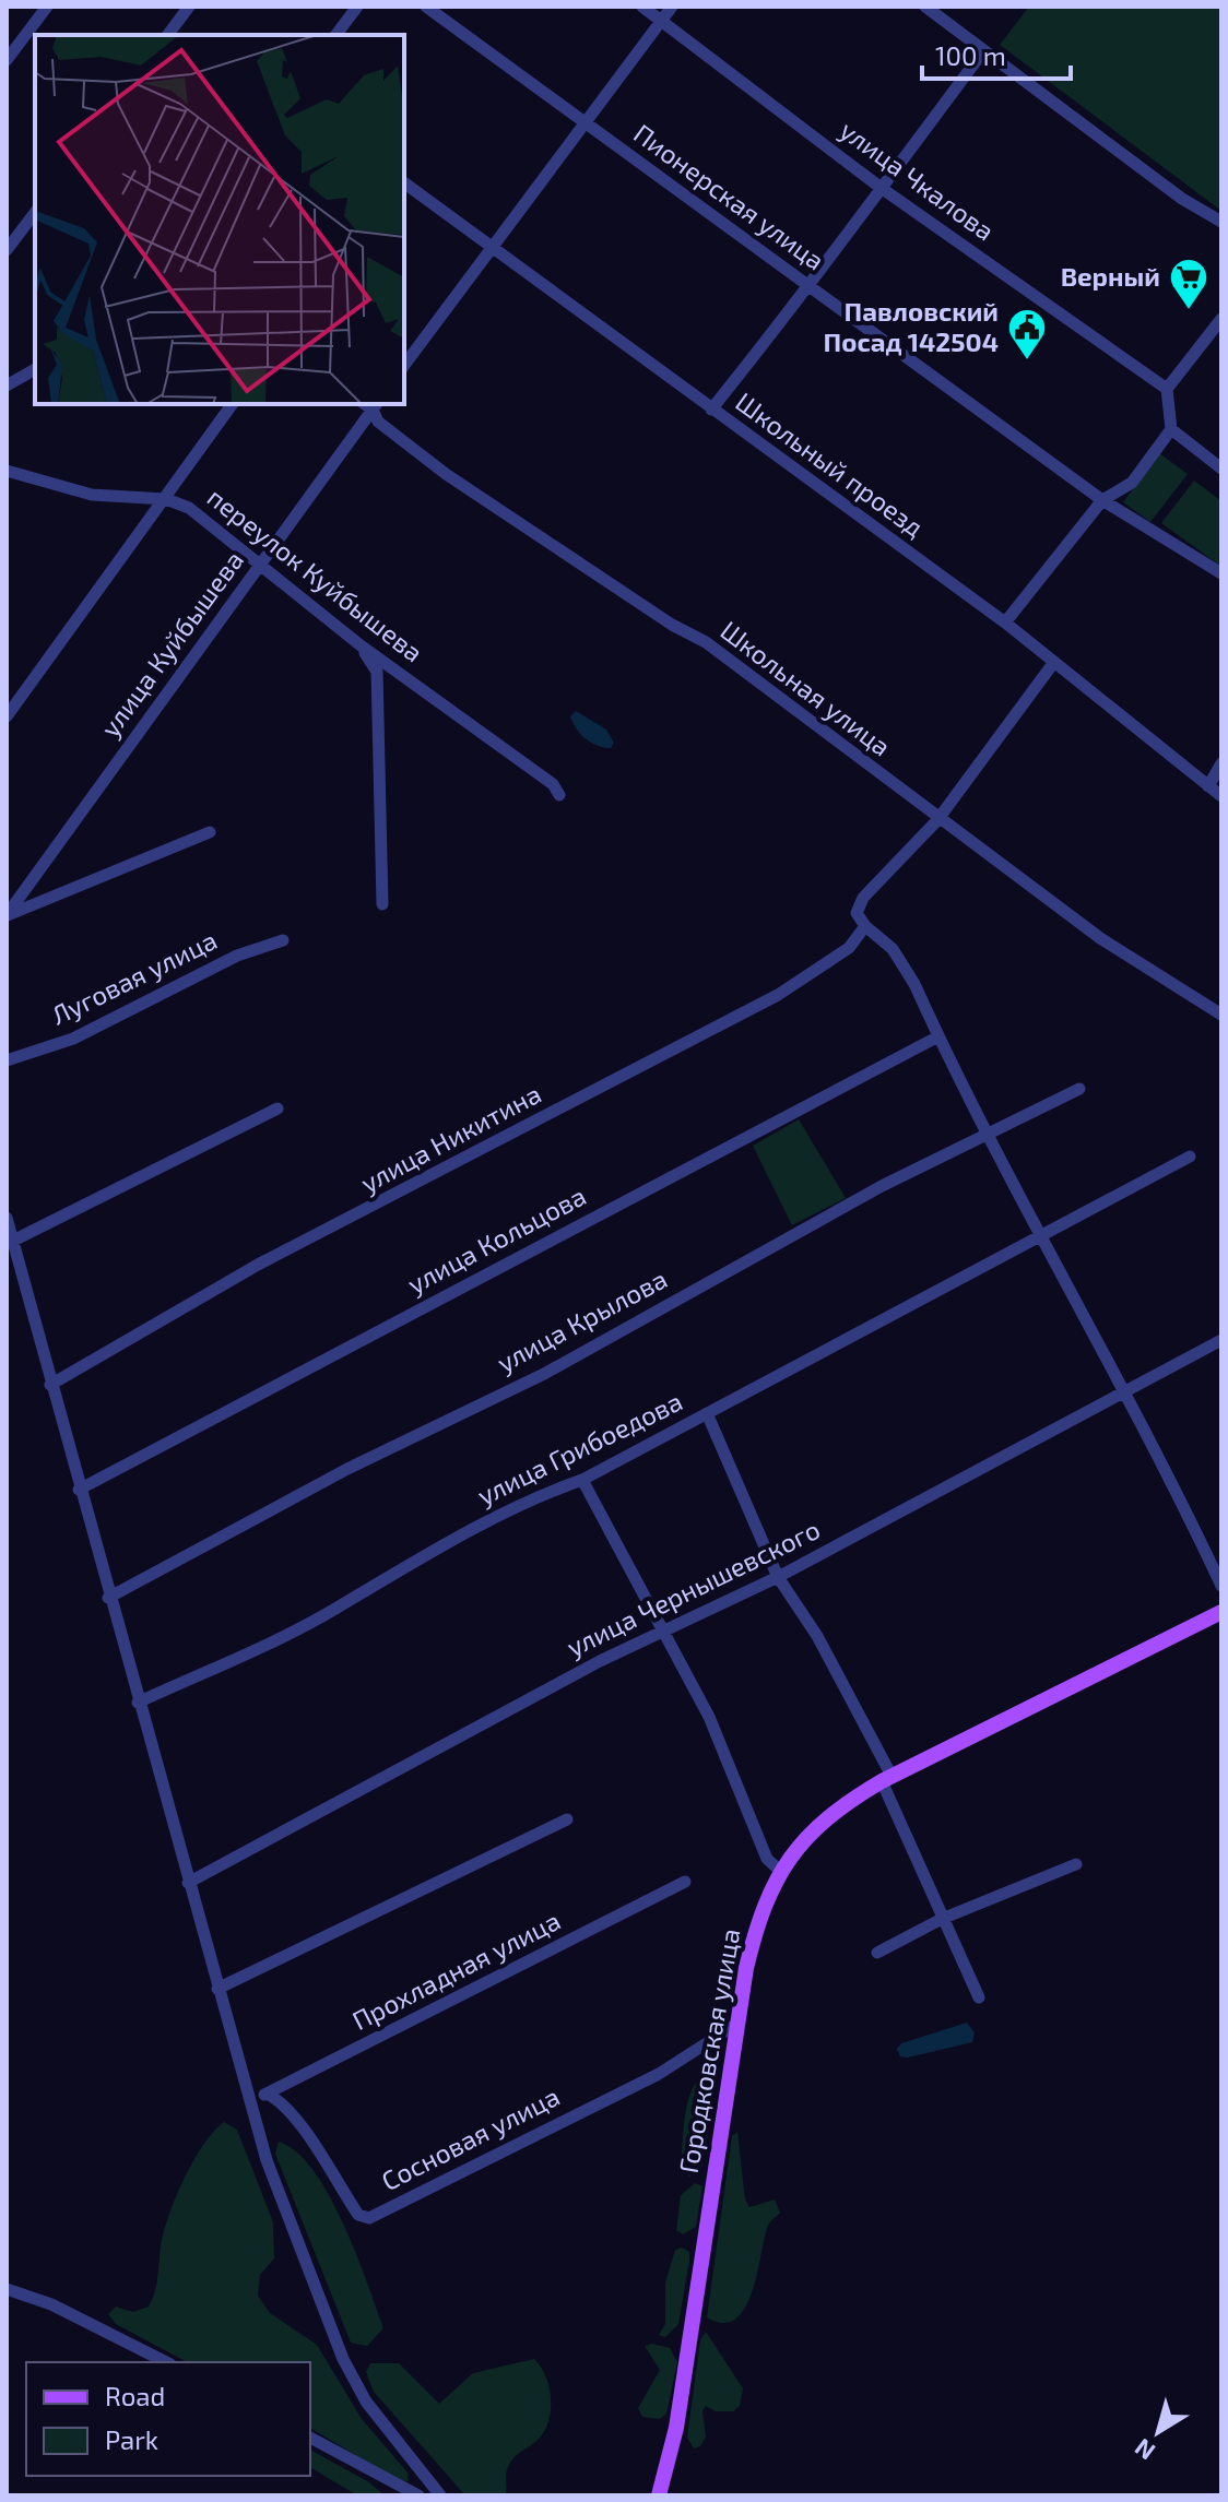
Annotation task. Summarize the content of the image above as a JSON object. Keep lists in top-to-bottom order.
{
  "streets": {
    "main road": ["Городковская улица"],
    "street": [
      "улица Чкалова",
      "Пионерская улица",
      "Школьный проезд",
      "переулок Куйбышева",
      "улица Куйбышева",
      "Школьная улица",
      "Луговая улица",
      "улица Никитина",
      "улица Кольцова",
      "улица Крылова",
      "улица Грибоедова",
      "улица Чернышевского",
      "Прохладная улица",
      "Сосновая улица"
    ]
  },
  "crossings": [
    ["переулок Куйбышева", "улица Куйбышева"],
    ["улица Куйбышева", "Школьная улица"],
    ["Прохладная улица", "Сосновая улица"],
    ["Городковская улица", "Сосновая улица"]
  ],
  "places": {
    "supermarket": ["Верный"],
    "public building": ["Павловский Посад 142504"]
  },
  "legend": ["Road", "Park"],
  "scale_bar": "100 m",
  "north": "bottom left"
}
